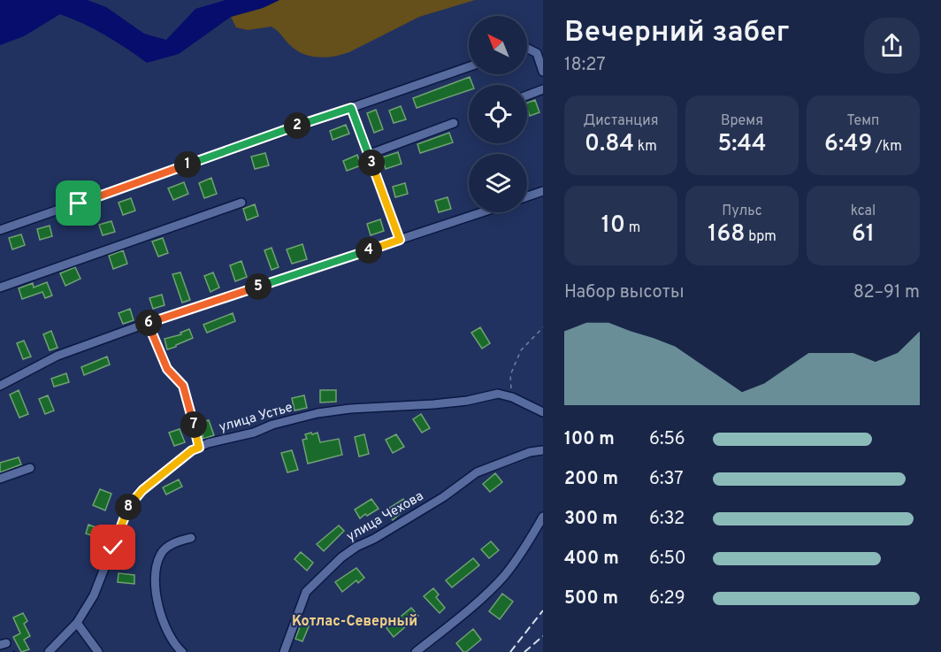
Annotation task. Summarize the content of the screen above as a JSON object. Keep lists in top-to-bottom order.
{
  "streets": {
    "street": ["улица Устье", "улица Чехова"]
  },
  "districts": ["Котлас-Северный"],
  "north": "top left",
  "page": {
    "heading": ["Вечерний забег", "18:27"],
    "stats": [
      ["Дистанция", "0.84 km"],
      ["Время", "5:44"],
      ["Темп", "6:49 /km"],
      ["10 m"],
      ["Пульс", "168 bpm"],
      ["kcal", "61"]
    ],
    "pins": [
      "2",
      "3",
      "1",
      "4",
      "5",
      "6",
      "7",
      "8"
    ],
    "chart": ["Набор высоты", "82–91 m"],
    "list": [
      {
        "name": "100 m",
        "note": "6:56"
      },
      {
        "name": "200 m",
        "note": "6:37"
      },
      {
        "name": "300 m",
        "note": "6:32"
      },
      {
        "name": "400 m",
        "note": "6:50"
      },
      {
        "name": "500 m",
        "note": "6:29"
      }
    ]
  }
}
